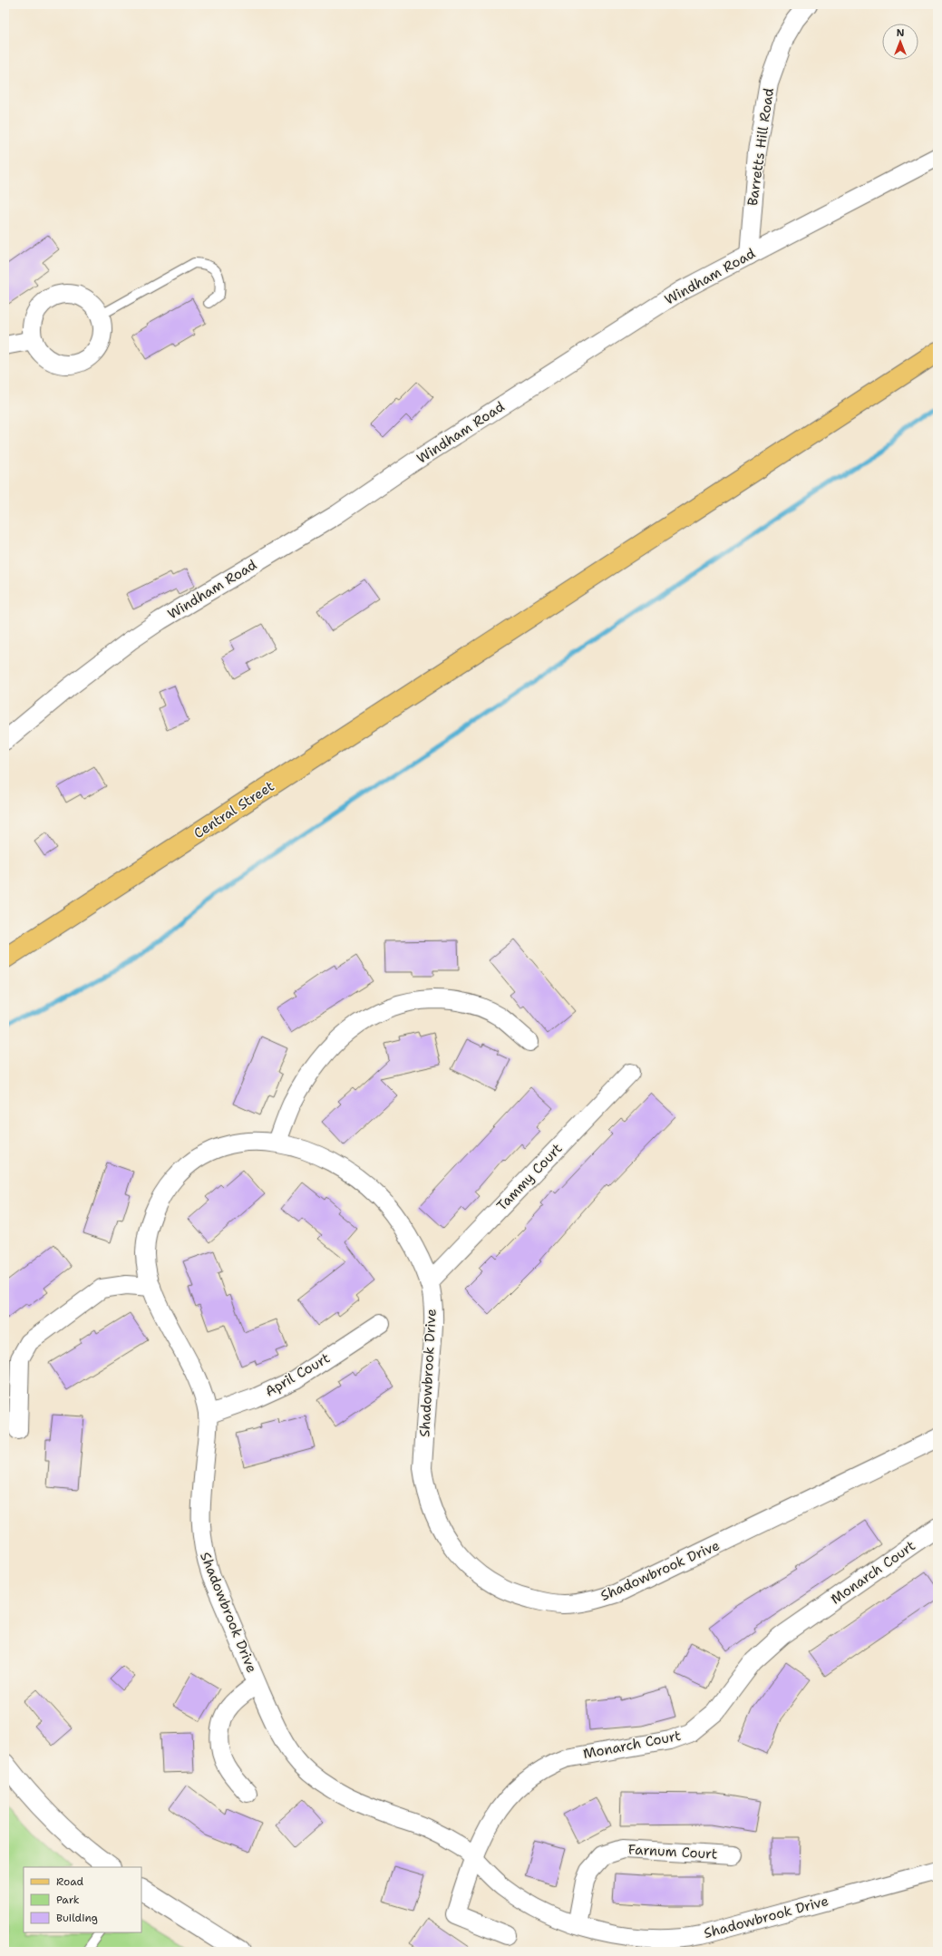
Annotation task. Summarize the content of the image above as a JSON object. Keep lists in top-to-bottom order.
{
  "streets": {
    "main road": ["Central Street"],
    "street": [
      "Barretts Hill Road",
      "Windham Road",
      "Tammy Court",
      "Shadowbrook Drive",
      "April Court",
      "Monarch Court",
      "Farnum Court"
    ]
  },
  "crossings": [
    ["Barretts Hill Road", "Windham Road"],
    ["Tammy Court", "Shadowbrook Drive"],
    ["Shadowbrook Drive", "April Court"],
    ["Shadowbrook Drive", "Monarch Court"],
    ["Shadowbrook Drive", "Farnum Court"]
  ],
  "legend": ["Road", "Park", "Building"],
  "north": "top"
}
